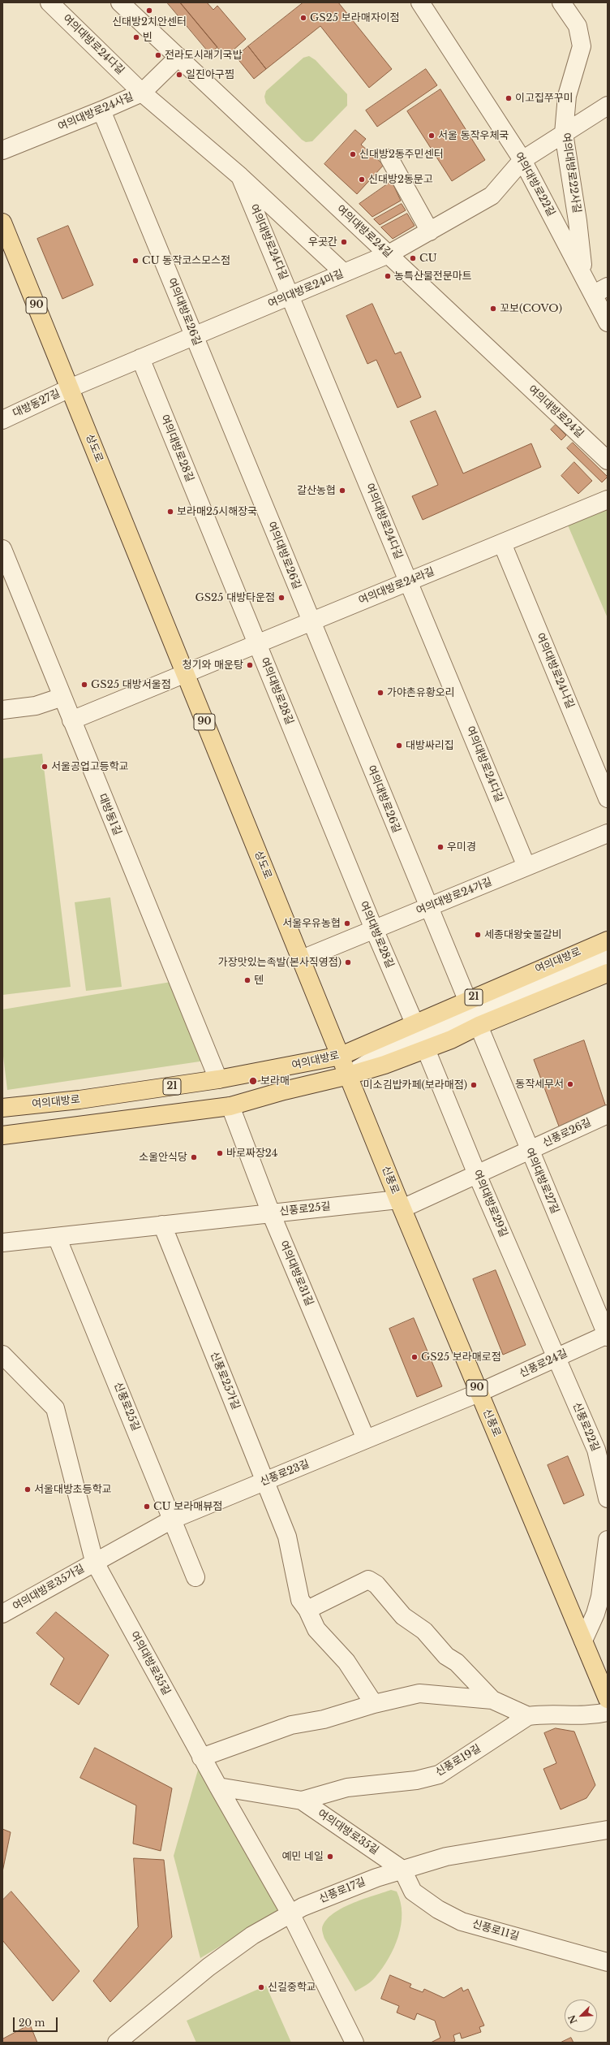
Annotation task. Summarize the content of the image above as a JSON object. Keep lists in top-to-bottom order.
{
  "streets": {
    "main road": [
      "90",
      "상도로",
      "여의대방로",
      "21",
      "신풍로"
    ],
    "street": [
      "여의대방로24다길",
      "여의대방로24사길",
      "여의대방로22사길",
      "여의대방로22길",
      "여의대방로24길",
      "여의대방로24마길",
      "여의대방로26길",
      "대방동27길",
      "여의대방로28길",
      "여의대방로24라길",
      "여의대방로24나길",
      "대방동1길",
      "여의대방로24가길",
      "신풍로26길",
      "여의대방로27길",
      "여의대방로29길",
      "신풍로25길",
      "여의대방로31길",
      "신풍로24길",
      "신풍로25가길",
      "신풍로22길",
      "신풍로23길",
      "여의대방로35가길",
      "여의대방로35길",
      "신풍로19길",
      "신풍로17길",
      "신풍로11길"
    ]
  },
  "crossings": [
    ["여의대방로24다길", "여의대방로24사길"],
    ["여의대방로24다길", "여의대방로24마길"],
    ["여의대방로24다길", "여의대방로24라길"],
    ["여의대방로24다길", "여의대방로24가길"],
    ["여의대방로24사길", "여의대방로24길"],
    ["여의대방로24사길", "여의대방로26길"],
    ["여의대방로22사길", "여의대방로22길"],
    ["여의대방로22사길", "여의대방로24마길"],
    ["여의대방로22길", "여의대방로24마길"],
    ["여의대방로24길", "여의대방로24마길"],
    ["여의대방로24마길", "여의대방로26길"],
    ["여의대방로24마길", "대방동27길"],
    ["여의대방로24마길", "상도로"],
    ["여의대방로24마길", "여의대방로28길"],
    ["여의대방로26길", "여의대방로24라길"],
    ["여의대방로26길", "여의대방로24가길"],
    ["여의대방로26길", "여의대방로"],
    ["대방동27길", "상도로"],
    ["상도로", "여의대방로24라길"],
    ["상도로", "여의대방로24가길"],
    ["상도로", "여의대방로"],
    ["상도로", "신풍로"],
    ["여의대방로28길", "여의대방로24라길"],
    ["여의대방로28길", "여의대방로24가길"],
    ["여의대방로28길", "여의대방로"],
    ["여의대방로24라길", "여의대방로24나길"],
    ["대방동1길", "여의대방로"],
    ["여의대방로", "신풍로"],
    ["여의대방로", "여의대방로27길"],
    ["여의대방로", "여의대방로29길"],
    ["여의대방로", "여의대방로31길"],
    ["신풍로26길", "신풍로"],
    ["신풍로26길", "여의대방로27길"],
    ["신풍로26길", "여의대방로29길"],
    ["신풍로26길", "신풍로25길"],
    ["신풍로", "신풍로25길"],
    ["신풍로", "신풍로24길"],
    ["신풍로", "신풍로23길"],
    ["여의대방로27길", "신풍로24길"],
    ["여의대방로29길", "신풍로24길"],
    ["여의대방로29길", "신풍로22길"],
    ["신풍로25길", "여의대방로31길"],
    ["신풍로25길", "신풍로25가길"],
    ["신풍로25길", "신풍로23길"],
    ["여의대방로31길", "신풍로23길"],
    ["신풍로24길", "신풍로22길"],
    ["신풍로24길", "신풍로23길"],
    ["신풍로25가길", "신풍로23길"],
    ["신풍로23길", "여의대방로35가길"],
    ["신풍로23길", "여의대방로35길"],
    ["여의대방로35가길", "여의대방로35길"],
    ["여의대방로35길", "신풍로19길"],
    ["여의대방로35길", "신풍로17길"],
    ["여의대방로35길", "신풍로11길"],
    ["신풍로17길", "신풍로11길"]
  ],
  "places": [
    "신대방2치안센터",
    "GS25 보라매자이점",
    "빈",
    "전라도시래기국밥",
    "일진아구찜",
    "이고집쭈꾸미",
    "서울 동작우체국",
    "신대방2동주민센터",
    "신대방2동문고",
    "우곳간",
    "CU",
    "CU 동작코스모스점",
    "농특산물전문마트",
    "꼬보(COVO)",
    "갈산농협",
    "보라매25시해장국",
    "GS25 대방타운점",
    "청기와 매운탕",
    "GS25 대방서울점",
    "가야촌유황오리",
    "대방싸리집",
    "서울공업고등학교",
    "우미경",
    "서울우유농협",
    "세종대왕숯불갈비",
    "가장맛있는족발(본사직영점)",
    "텐",
    "보라매",
    "동작세무서",
    "미소김밥카페(보라매점)",
    "바로짜장24",
    "소울안식당",
    "GS25 보라매로점",
    "서울대방초등학교",
    "CU 보라매뷰점",
    "예민 네일",
    "신길중학교"
  ],
  "scale_bar": "20 m",
  "north": "bottom left"
}
